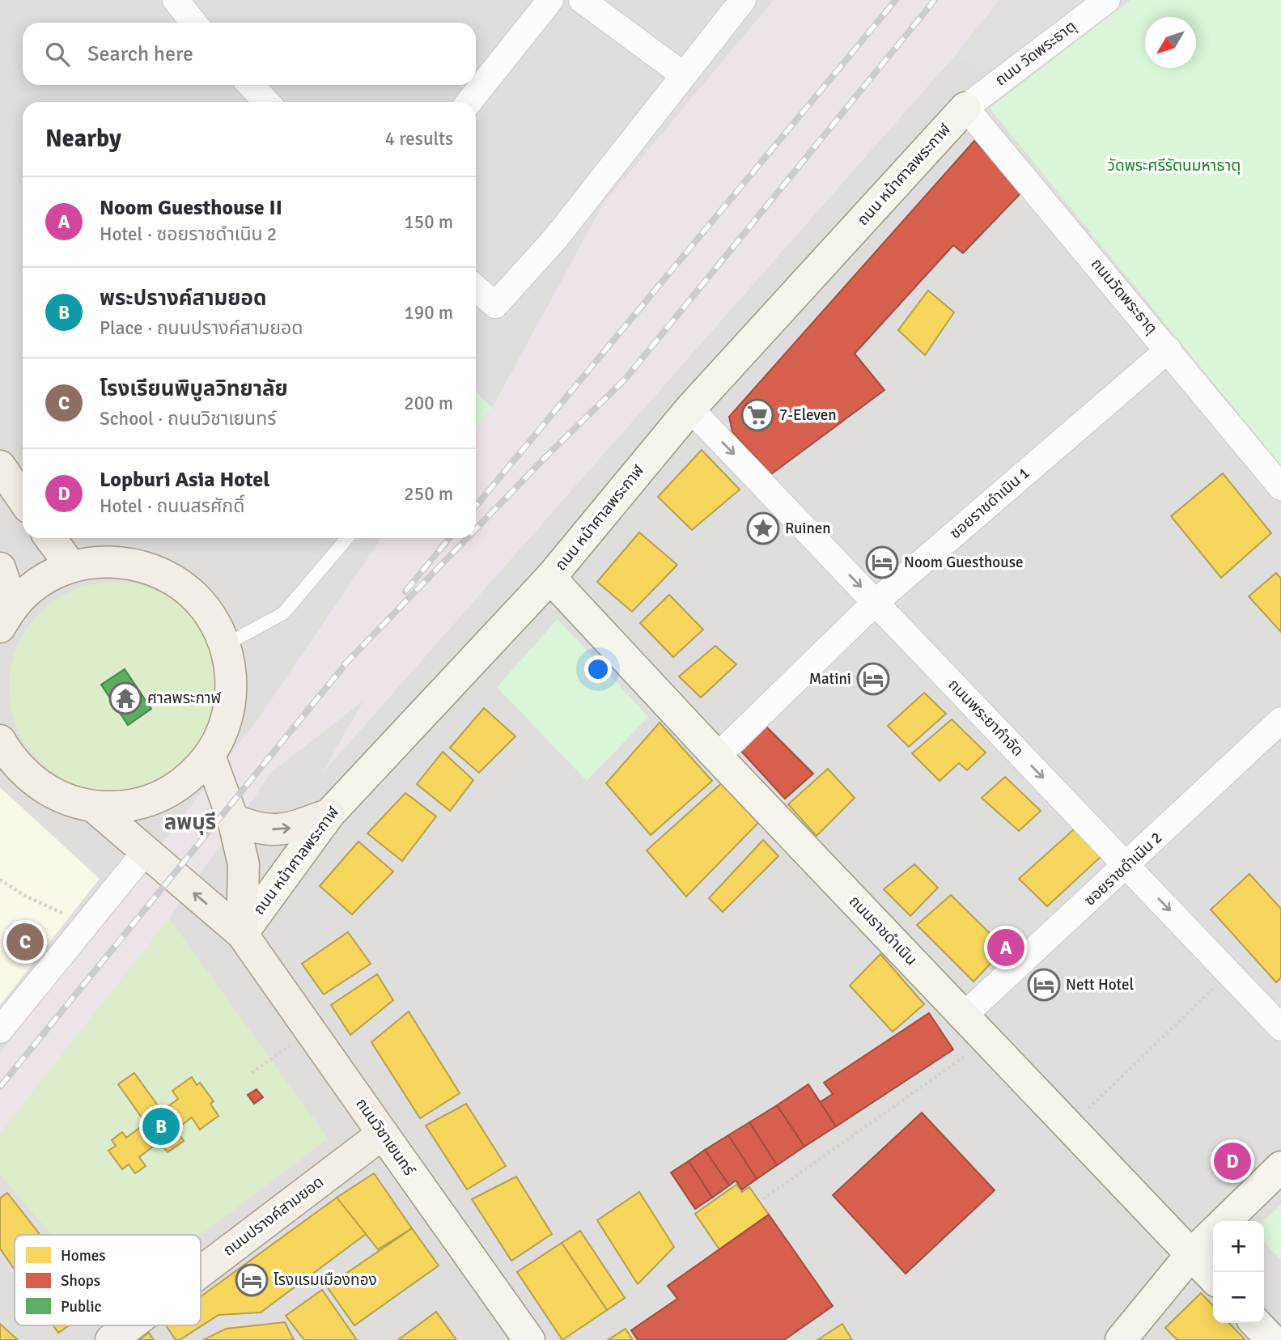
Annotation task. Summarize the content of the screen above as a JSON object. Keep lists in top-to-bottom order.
{
  "streets": {
    "main road": ["ถนนวิชาเยนทร์", "ถนนปรางค์สามยอด"],
    "street": [
      "ถนน วัดพระธาตุ",
      "ถนน หน้าศาลพระกาฬ",
      "ถนนวัดพระธาตุ",
      "ซอยราชดำเนิน 1",
      "ถนนพระยากำจัด",
      "ซอยราชดำเนิน 2",
      "ถนนราชดำเนิน"
    ]
  },
  "crossings": [
    ["ถนน วัดพระธาตุ", "ถนน หน้าศาลพระกาฬ"],
    ["ถนน วัดพระธาตุ", "ถนนวัดพระธาตุ"],
    ["ถนน หน้าศาลพระกาฬ", "ถนนวัดพระธาตุ"],
    ["ถนน หน้าศาลพระกาฬ", "ถนนพระยากำจัด"],
    ["ถนน หน้าศาลพระกาฬ", "ถนนราชดำเนิน"],
    ["ถนน หน้าศาลพระกาฬ", "ถนนวิชาเยนทร์"],
    ["ถนนวัดพระธาตุ", "ซอยราชดำเนิน 1"],
    ["ซอยราชดำเนิน 1", "ถนนพระยากำจัด"],
    ["ซอยราชดำเนิน 1", "ถนนราชดำเนิน"],
    ["ถนนพระยากำจัด", "ซอยราชดำเนิน 2"],
    ["ซอยราชดำเนิน 2", "ถนนราชดำเนิน"],
    ["ถนนวิชาเยนทร์", "ถนนปรางค์สามยอด"]
  ],
  "one_way": ["ถนนพระยากำจัด"],
  "districts": ["ลพบุรี"],
  "parks": ["วัดพระศรีรัตนมหาธาตุ"],
  "places": {
    "supermarket": ["7-Eleven"],
    "place": ["Ruinen"],
    "hotel": [
      "Noom Guesthouse",
      "Matini",
      "Nett Hotel",
      "โรงแรมเมืองทอง"
    ],
    "temple": ["ศาลพระกาฬ"]
  },
  "legend": ["Homes", "Shops", "Public"],
  "north": "bottom left",
  "page": {
    "search": "Search here",
    "heading": ["Nearby", "4 results"],
    "list": [
      {
        "mark": "A",
        "name": "Noom Guesthouse II",
        "note": "Hotel · ซอยราชดำเนิน 2",
        "value": "150 m"
      },
      {
        "mark": "B",
        "name": "พระปรางค์สามยอด",
        "note": "Place · ถนนปรางค์สามยอด",
        "value": "190 m"
      },
      {
        "mark": "C",
        "name": "โรงเรียนพิบูลวิทยาลัย",
        "note": "School · ถนนวิชาเยนทร์",
        "value": "200 m"
      },
      {
        "mark": "D",
        "name": "Lopburi Asia Hotel",
        "note": "Hotel · ถนนสรศักดิ์",
        "value": "250 m"
      }
    ],
    "pins": [
      "C",
      "A",
      "B",
      "D"
    ],
    "map_buttons": ["+", "−"]
  }
}
